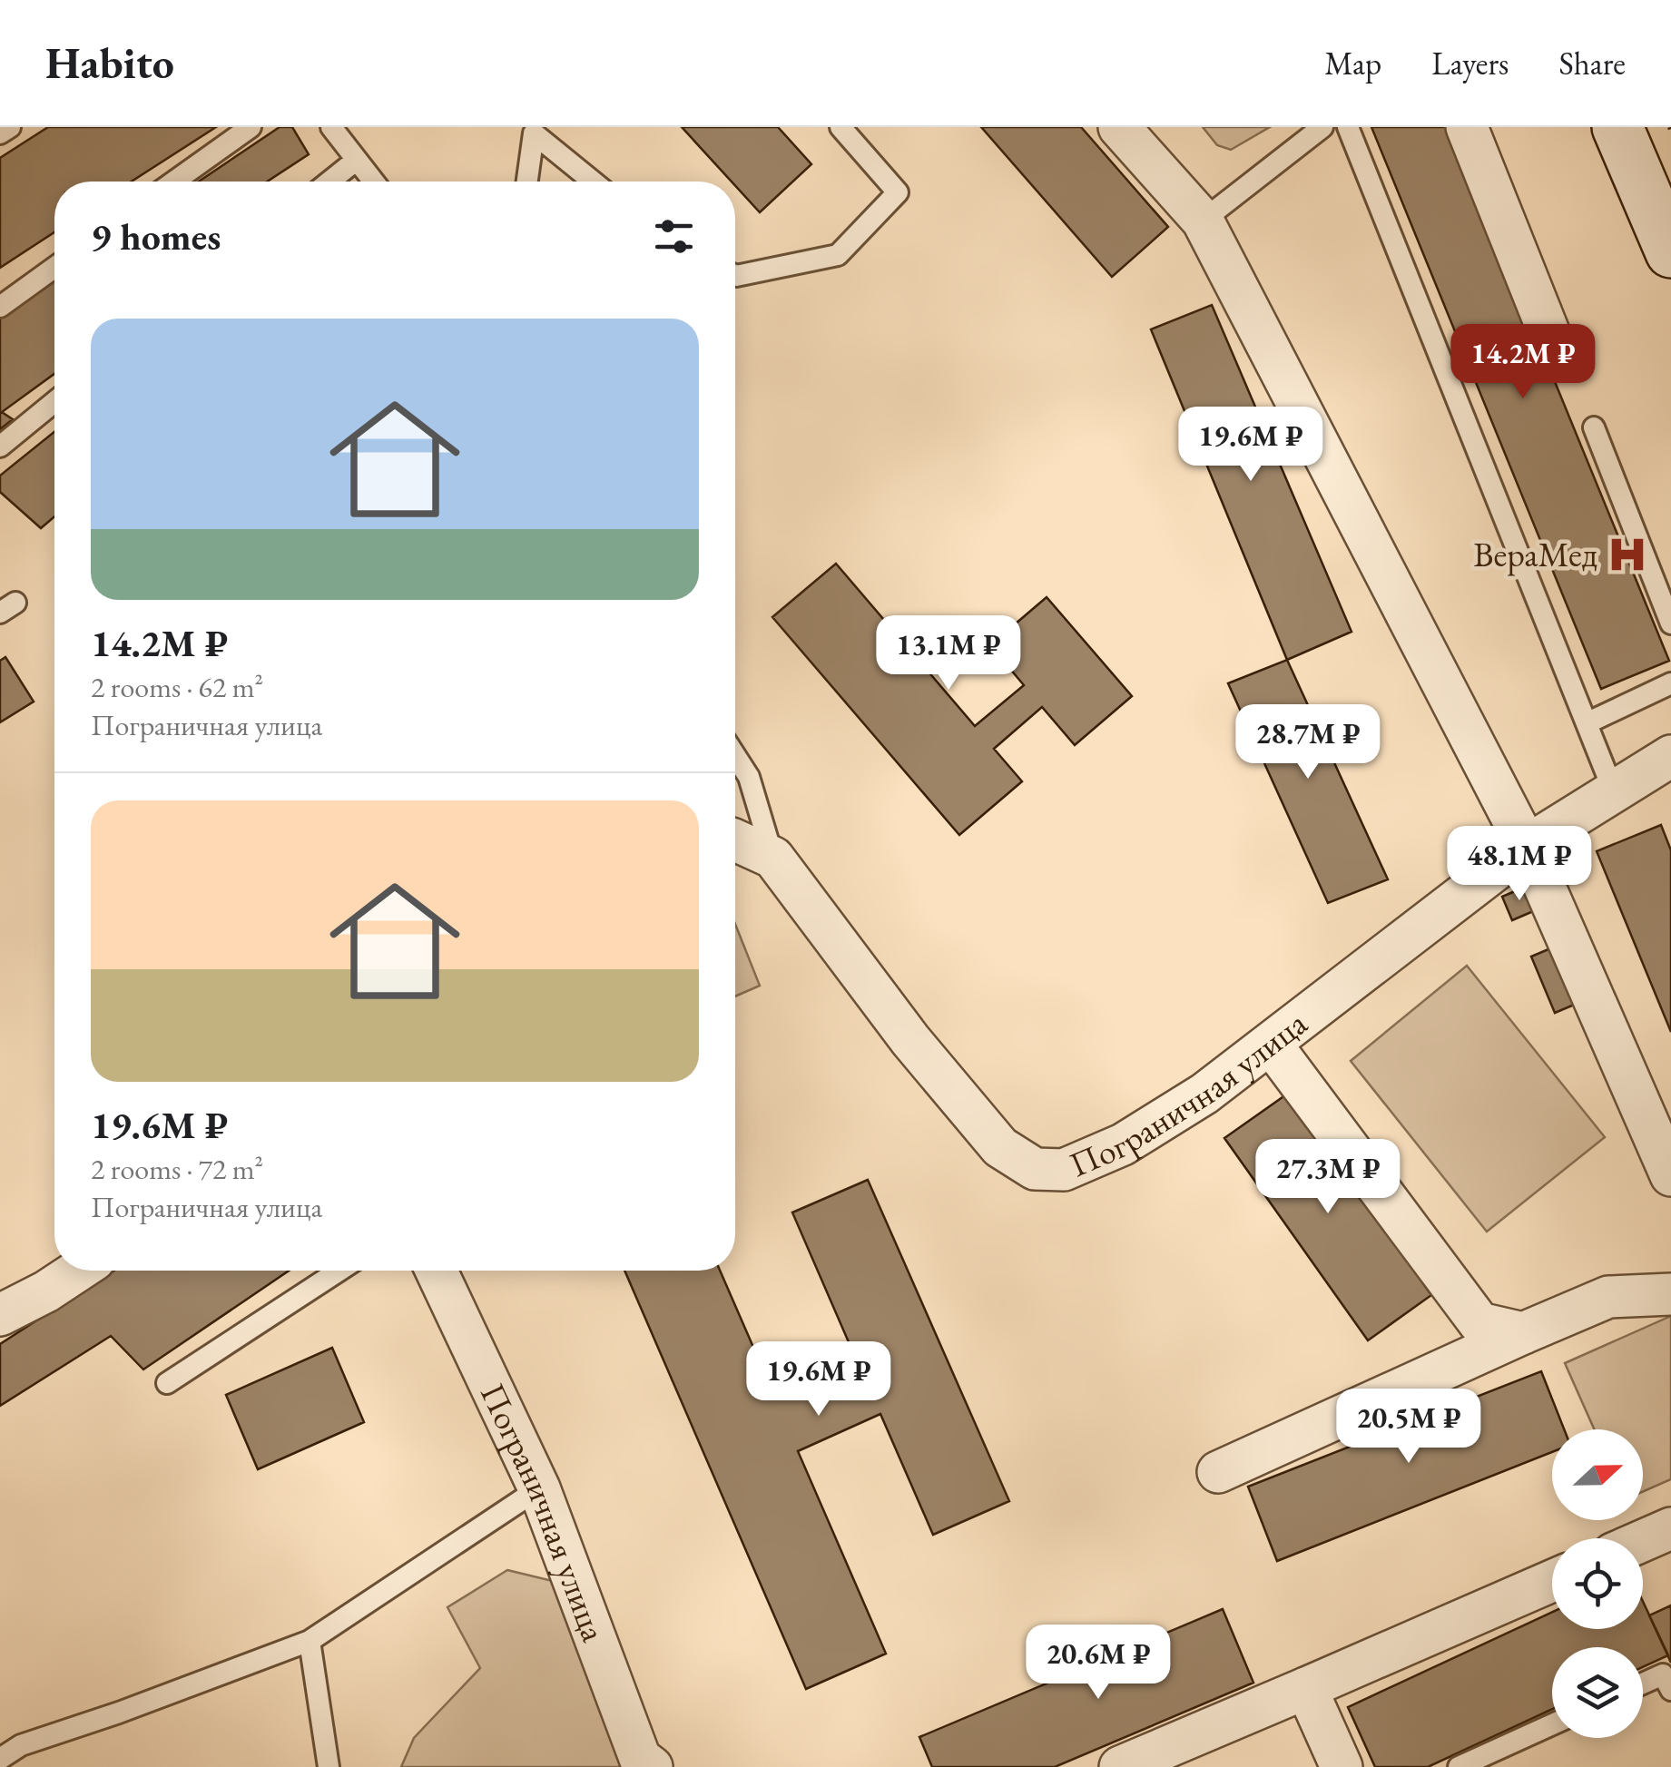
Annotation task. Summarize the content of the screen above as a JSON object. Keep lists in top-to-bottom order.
{
  "streets": {
    "street": ["Пограничная улица"]
  },
  "places": {
    "hospital": ["ВераМед"]
  },
  "north": "right",
  "page": {
    "header": "Habito",
    "nav": ["Map", "Layers", "Share"],
    "heading": "9 homes",
    "list": [
      {
        "name": "14.2M ₽",
        "note": "2 rooms · 62 m² · Пограничная улица"
      },
      {
        "name": "19.6M ₽",
        "note": "2 rooms · 72 m² · Пограничная улица"
      }
    ],
    "price": [
      "14.2M ₽",
      "19.6M ₽",
      "13.1M ₽",
      "28.7M ₽",
      "48.1M ₽",
      "27.3M ₽",
      "19.6M ₽",
      "20.5M ₽",
      "20.6M ₽"
    ]
  }
}
